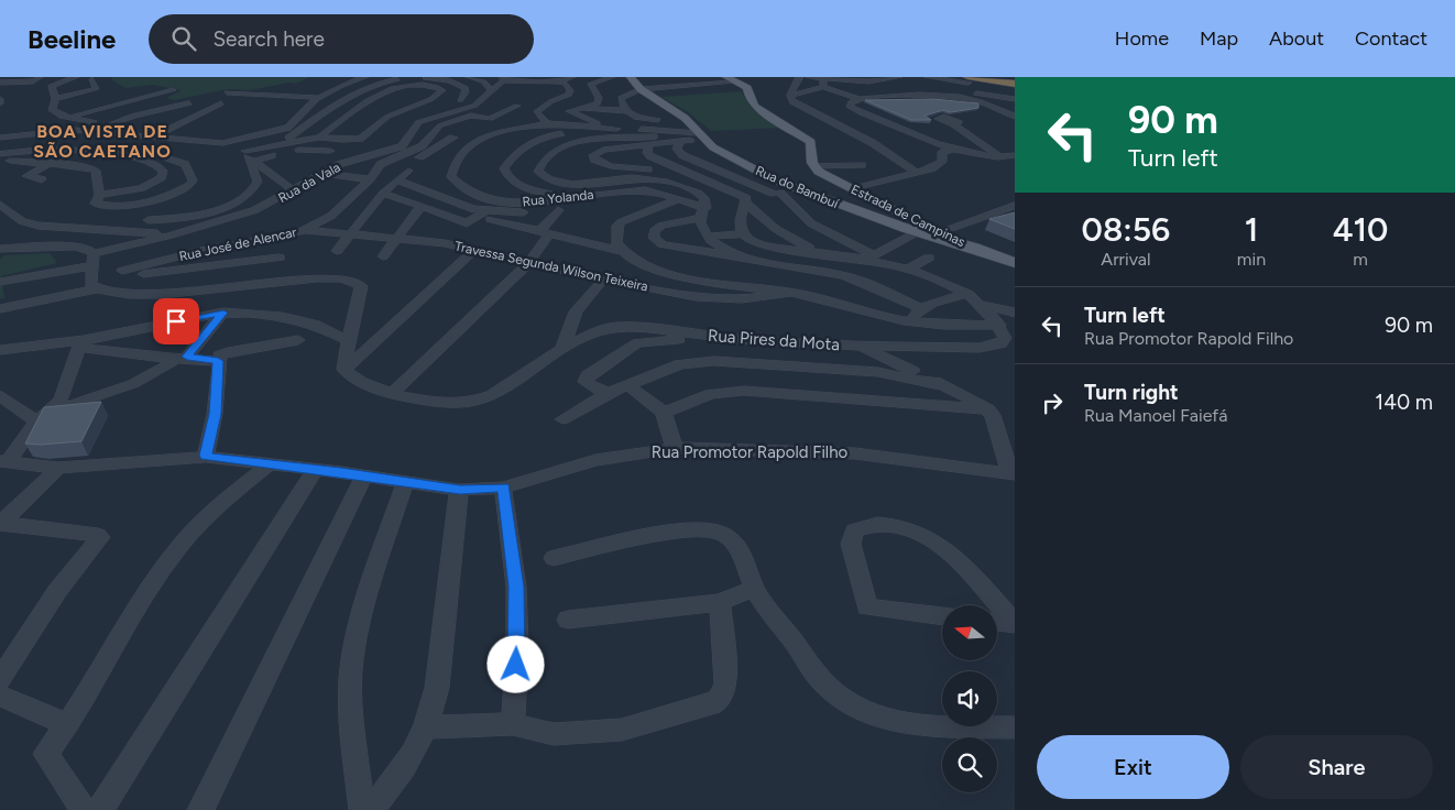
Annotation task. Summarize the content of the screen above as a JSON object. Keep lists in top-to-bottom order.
{
  "streets": {
    "main road": ["Rua do Bambuí", "Estrada de Campinas"],
    "street": [
      "Rua da Vala",
      "Rua Yolanda",
      "Rua José de Alencar",
      "Travessa Segunda Wilson Teixeira",
      "Rua Pires da Mota",
      "Rua Promotor Rapold Filho"
    ]
  },
  "crossings": [
    ["Rua do Bambuí", "Estrada de Campinas"],
    ["Rua José de Alencar", "Travessa Segunda Wilson Teixeira"]
  ],
  "districts": ["BOA VISTA DE SÃO CAETANO"],
  "north": "left",
  "page": {
    "header": "Beeline",
    "search": "Search here",
    "nav": [
      "Home",
      "Map",
      "About",
      "Contact"
    ],
    "turn": ["90 m", "Turn left"],
    "eta": [
      "08:56",
      "Arrival",
      "1",
      "min",
      "410",
      "m"
    ],
    "list": [
      {
        "name": "Turn left",
        "note": "Rua Promotor Rapold Filho",
        "value": "90 m"
      },
      {
        "name": "Turn right",
        "note": "Rua Manoel Faiefá",
        "value": "140 m"
      }
    ],
    "buttons": ["Exit", "Share"]
  }
}
